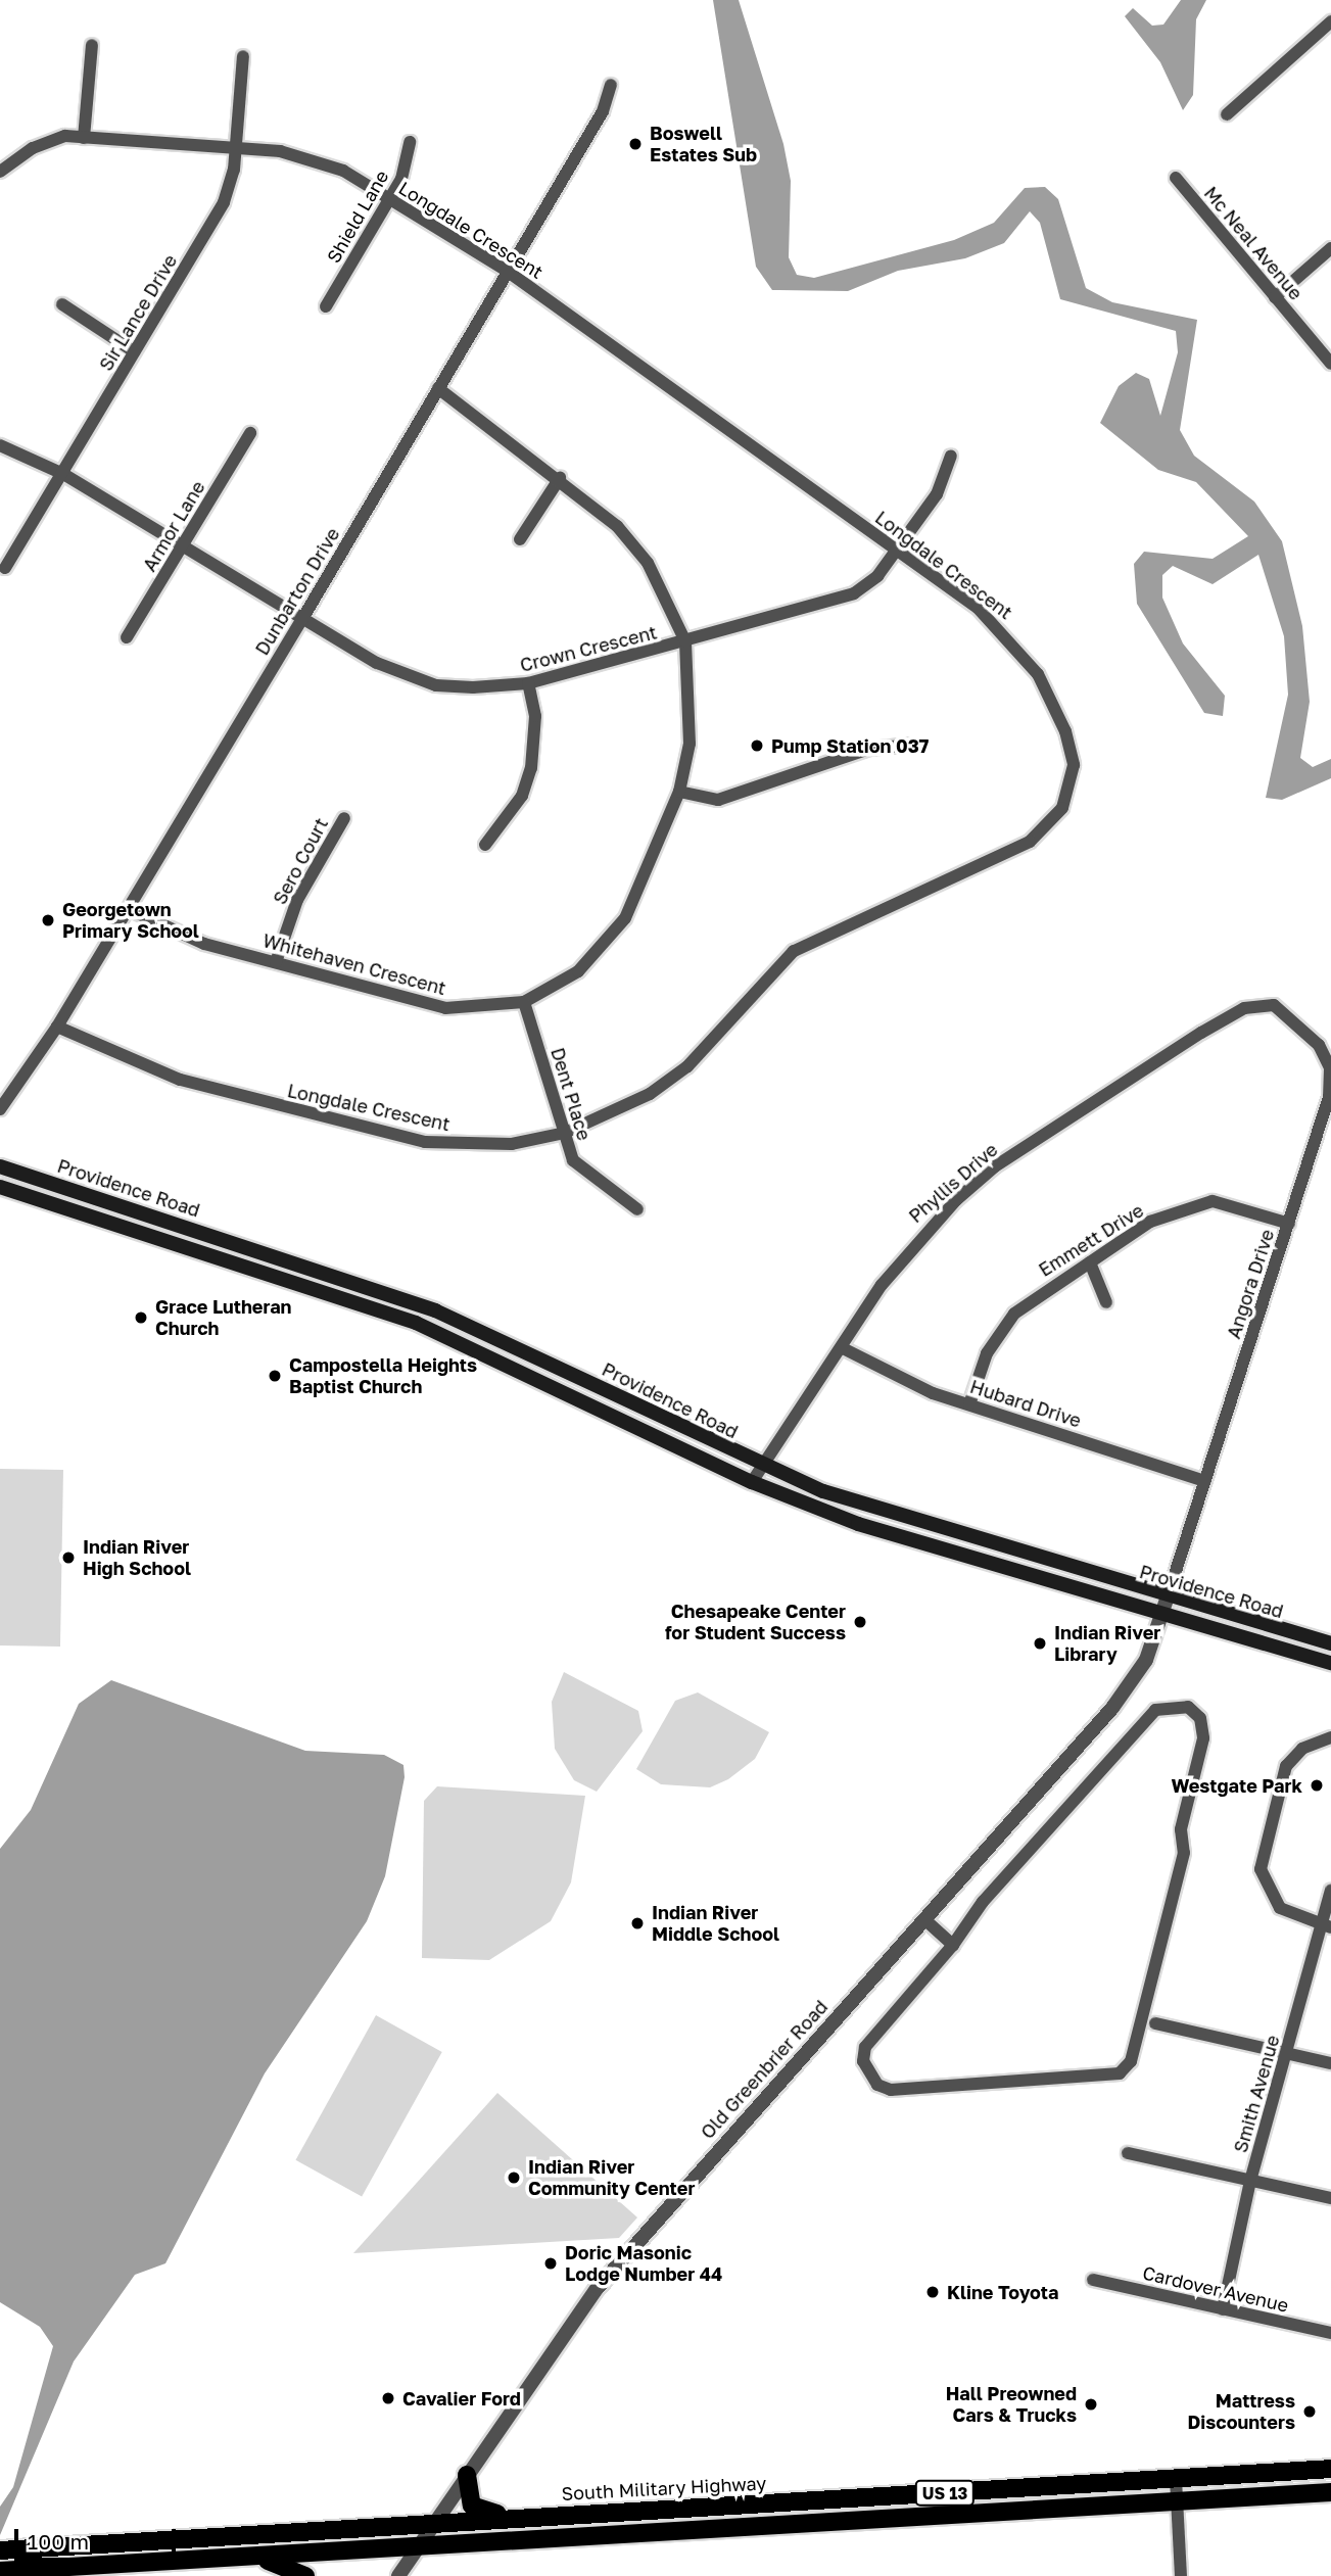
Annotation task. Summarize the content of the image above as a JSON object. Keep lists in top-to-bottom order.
{
  "streets": {
    "main road": ["Providence Road", "South Military Highway", "US 13"],
    "street": [
      "Shield Lane",
      "Longdale Crescent",
      "Mc Neal Avenue",
      "Sir Lance Drive",
      "Armor Lane",
      "Dunbarton Drive",
      "Crown Crescent",
      "Sero Court",
      "Whitehaven Crescent",
      "Dent Place",
      "Phyllis Drive",
      "Emmett Drive",
      "Angora Drive",
      "Hubard Drive",
      "Old Greenbrier Road",
      "Smith Avenue",
      "Cardover Avenue"
    ]
  },
  "crossings": [
    ["Shield Lane", "Longdale Crescent"],
    ["Longdale Crescent", "Sir Lance Drive"],
    ["Longdale Crescent", "Dunbarton Drive"],
    ["Longdale Crescent", "Crown Crescent"],
    ["Longdale Crescent", "Dent Place"],
    ["Sir Lance Drive", "Crown Crescent"],
    ["Armor Lane", "Crown Crescent"],
    ["Dunbarton Drive", "Crown Crescent"],
    ["Dunbarton Drive", "Whitehaven Crescent"],
    ["Crown Crescent", "Whitehaven Crescent"],
    ["Sero Court", "Whitehaven Crescent"],
    ["Whitehaven Crescent", "Dent Place"],
    ["Phyllis Drive", "Providence Road"],
    ["Phyllis Drive", "Angora Drive"],
    ["Phyllis Drive", "Hubard Drive"],
    ["Providence Road", "Angora Drive"],
    ["Providence Road", "Old Greenbrier Road"],
    ["Emmett Drive", "Angora Drive"],
    ["Emmett Drive", "Hubard Drive"],
    ["Angora Drive", "Hubard Drive"],
    ["Angora Drive", "Old Greenbrier Road"],
    ["Old Greenbrier Road", "South Military Highway"],
    ["Old Greenbrier Road", "US 13"],
    ["Smith Avenue", "Cardover Avenue"]
  ],
  "places": [
    "Boswell Estates Sub",
    "Pump Station 037",
    "Georgetown Primary School",
    "Grace Lutheran Church",
    "Campostella Heights Baptist Church",
    "Indian River High School",
    "Chesapeake Center for Student Success",
    "Indian River Library",
    "Westgate Park",
    "Indian River Middle School",
    "Indian River Community Center",
    "Doric Masonic Lodge Number 44",
    "Kline Toyota",
    "Cavalier Ford",
    "Hall Preowned Cars & Trucks",
    "Mattress Discounters"
  ],
  "scale_bar": "100 m"
}
